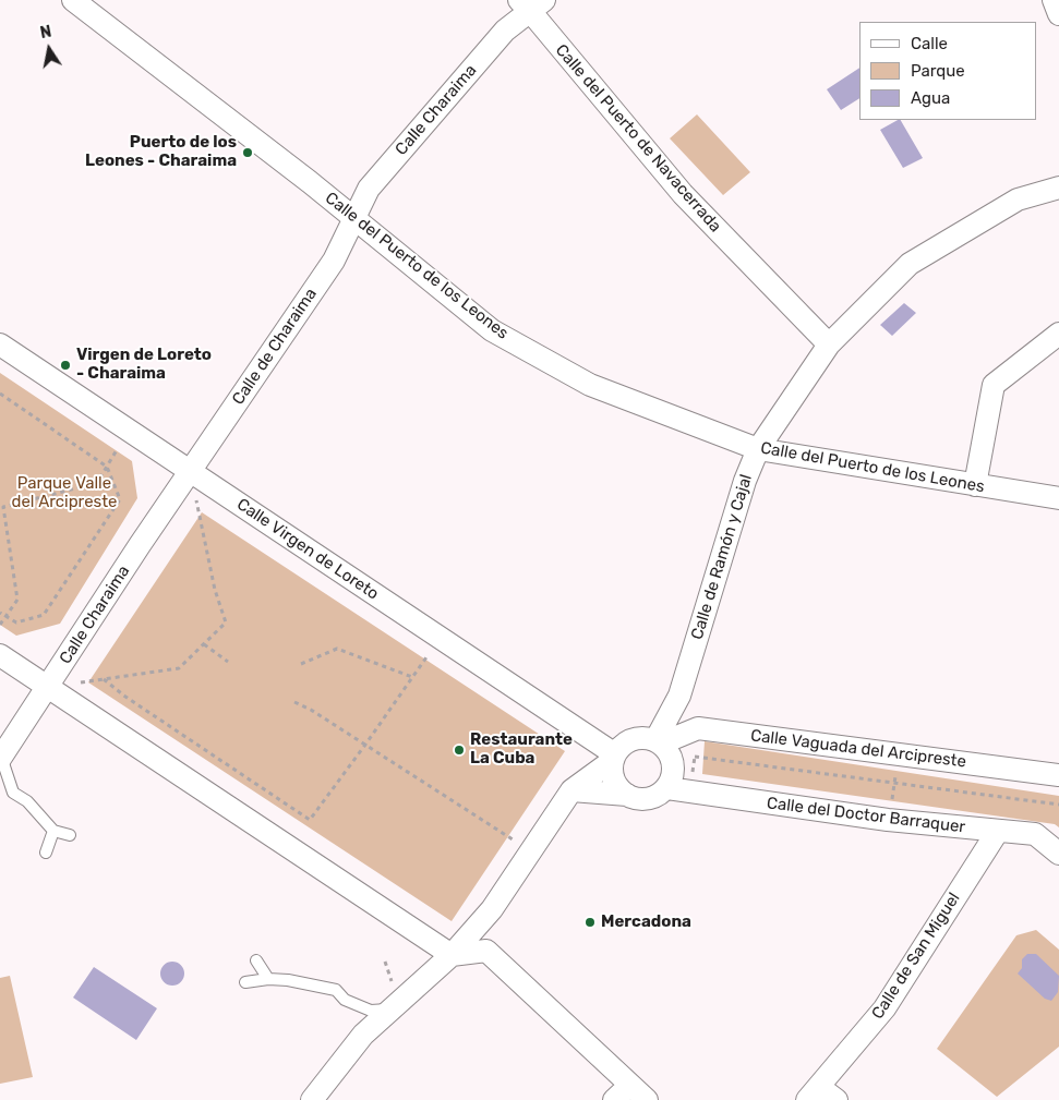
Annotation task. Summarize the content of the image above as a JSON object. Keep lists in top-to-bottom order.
{
  "streets": {
    "street": [
      "Calle Charaima",
      "Calle del Puerto de Navacerrada",
      "Calle del Puerto de los Leones",
      "Calle de Charaima",
      "Calle Virgen de Loreto",
      "Calle de Ramón y Cajal",
      "Calle Vaguada del Arcipreste",
      "Calle del Doctor Barraquer",
      "Calle de San Miguel"
    ]
  },
  "crossings": [
    ["Calle Charaima", "Calle del Puerto de Navacerrada"],
    ["Calle Charaima", "Calle del Puerto de los Leones"],
    ["Calle Charaima", "Calle de Charaima"],
    ["Calle Charaima", "Calle Virgen de Loreto"],
    ["Calle del Puerto de Navacerrada", "Calle de Ramón y Cajal"],
    ["Calle del Puerto de los Leones", "Calle de Charaima"],
    ["Calle del Puerto de los Leones", "Calle de Ramón y Cajal"],
    ["Calle de Charaima", "Calle Virgen de Loreto"],
    ["Calle Virgen de Loreto", "Calle de Ramón y Cajal"],
    ["Calle Virgen de Loreto", "Calle Vaguada del Arcipreste"],
    ["Calle Virgen de Loreto", "Calle del Doctor Barraquer"],
    ["Calle de Ramón y Cajal", "Calle Vaguada del Arcipreste"],
    ["Calle de Ramón y Cajal", "Calle del Doctor Barraquer"],
    ["Calle Vaguada del Arcipreste", "Calle del Doctor Barraquer"],
    ["Calle del Doctor Barraquer", "Calle de San Miguel"]
  ],
  "parks": ["Parque Valle del Arcipreste"],
  "places": [
    "Puerto de los Leones - Charaima",
    "Virgen de Loreto - Charaima",
    "Restaurante La Cuba",
    "Mercadona"
  ],
  "legend": ["Calle", "Parque", "Agua"],
  "north": "top"
}
